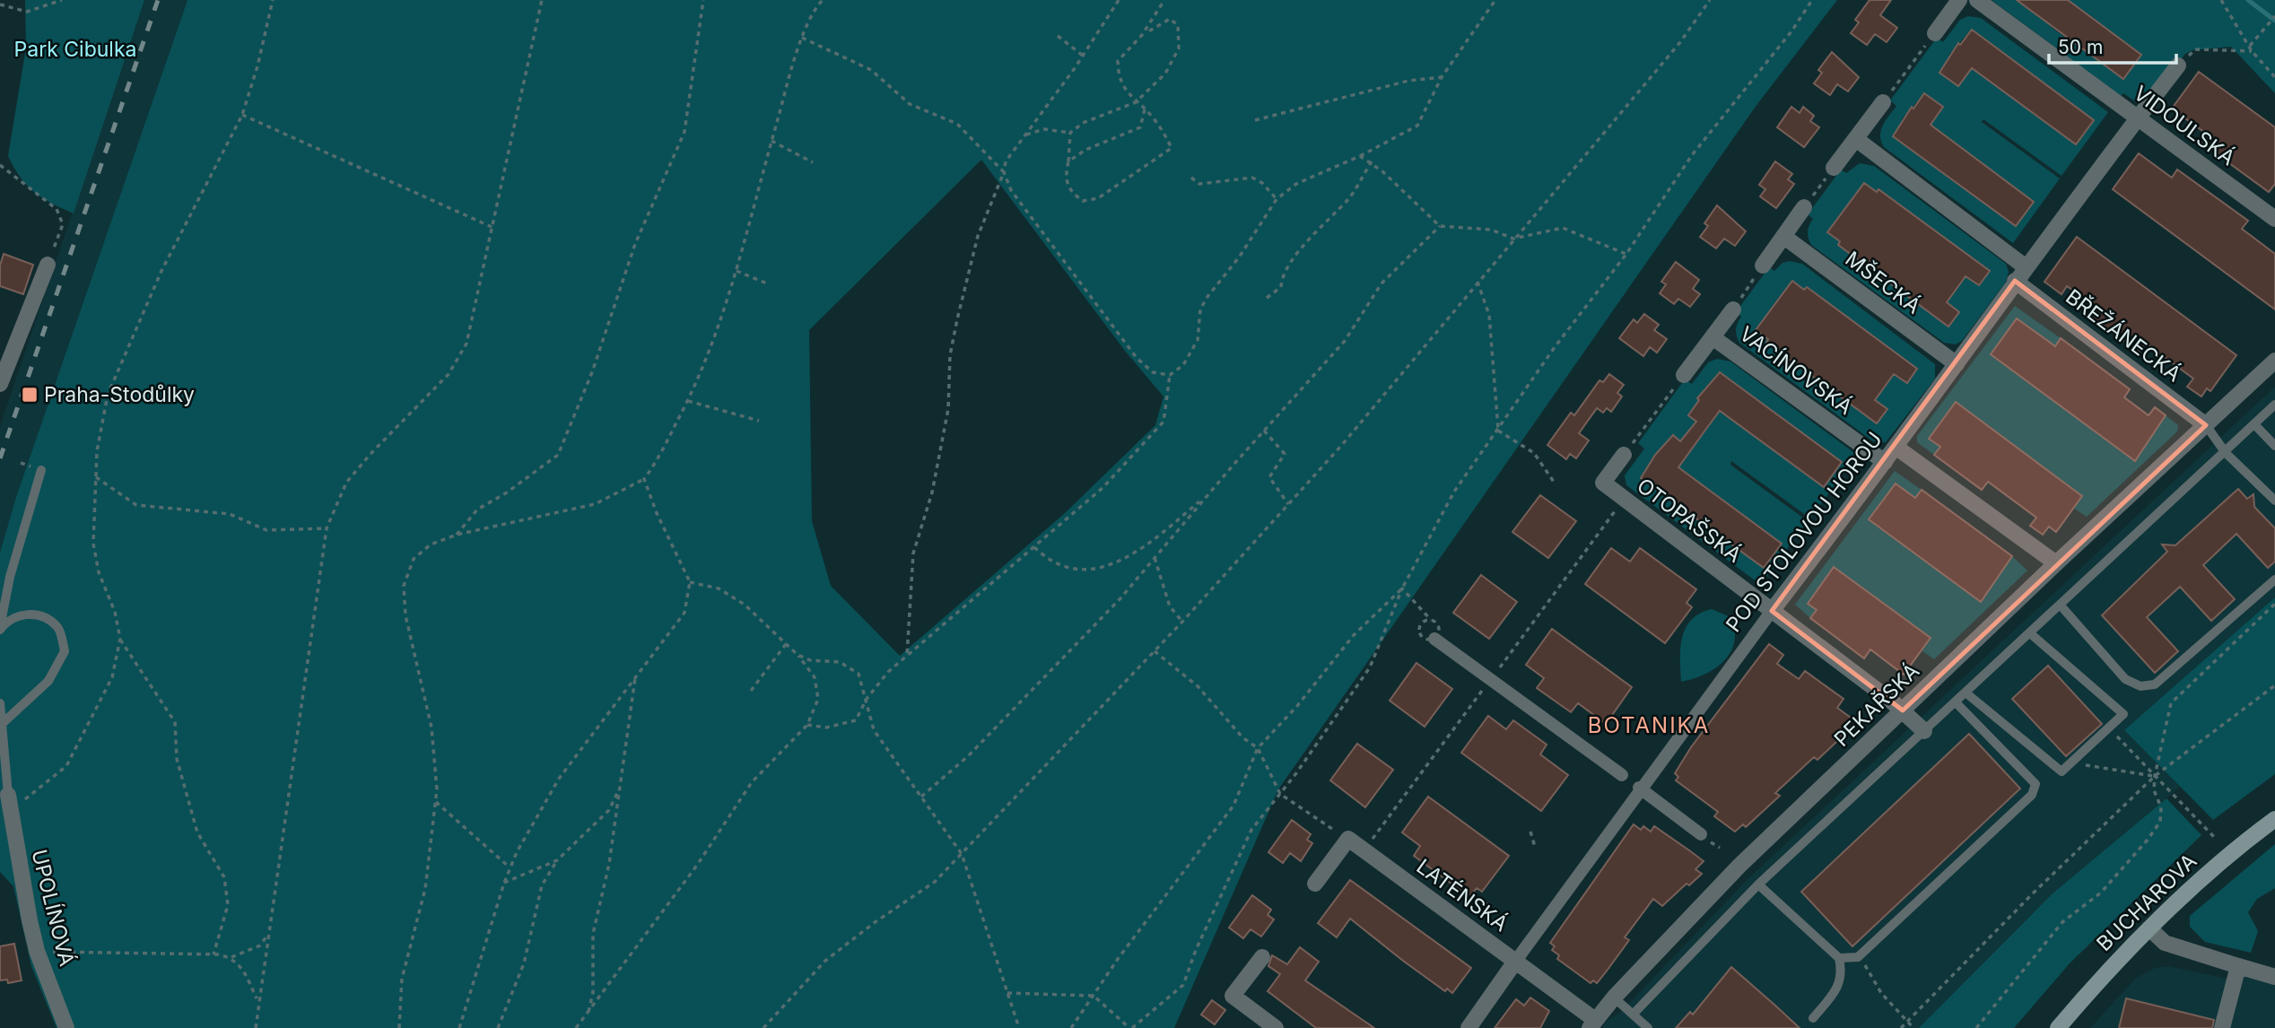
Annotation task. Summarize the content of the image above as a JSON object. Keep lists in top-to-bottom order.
{
  "streets": {
    "main road": ["BUCHAROVA"],
    "street": [
      "VIDOULSKÁ",
      "MŠECKÁ",
      "BŘEŽÁNECKÁ",
      "VACÍNOVSKÁ",
      "OTOPAŠSKÁ",
      "POD STOLOVOU HOROU",
      "PEKAŘSKÁ",
      "LATÉNSKÁ",
      "UPOLÍNOVÁ"
    ]
  },
  "crossings": [
    ["VIDOULSKÁ", "POD STOLOVOU HOROU"],
    ["MŠECKÁ", "POD STOLOVOU HOROU"],
    ["BŘEŽÁNECKÁ", "POD STOLOVOU HOROU"],
    ["BŘEŽÁNECKÁ", "PEKAŘSKÁ"],
    ["VACÍNOVSKÁ", "POD STOLOVOU HOROU"],
    ["OTOPAŠSKÁ", "POD STOLOVOU HOROU"],
    ["OTOPAŠSKÁ", "PEKAŘSKÁ"],
    ["POD STOLOVOU HOROU", "LATÉNSKÁ"],
    ["PEKAŘSKÁ", "LATÉNSKÁ"]
  ],
  "districts": ["BOTANIKA"],
  "parks": ["Park Cibulka"],
  "places": {
    "transit": ["Praha-Stodůlky"]
  },
  "scale_bar": "50 m"
}
